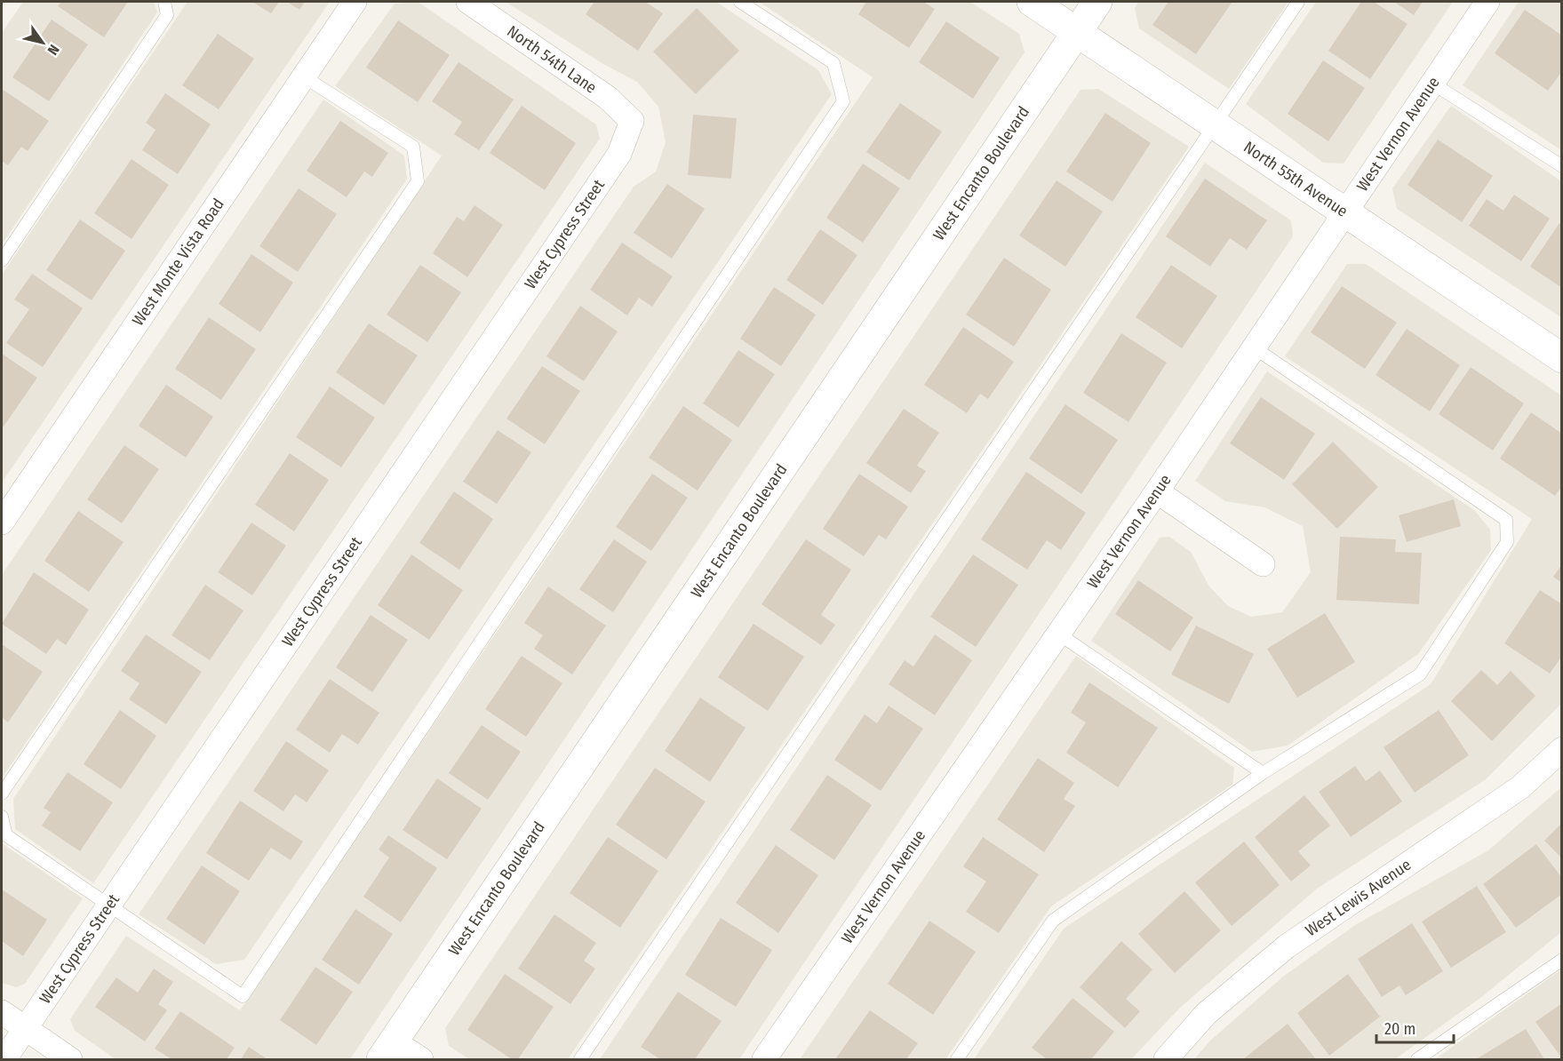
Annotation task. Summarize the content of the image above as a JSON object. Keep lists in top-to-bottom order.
{
  "streets": {
    "street": [
      "North 54th Lane",
      "West Vernon Avenue",
      "West Encanto Boulevard",
      "North 55th Avenue",
      "West Cypress Street",
      "West Monte Vista Road",
      "West Lewis Avenue"
    ]
  },
  "crossings": [
    ["North 54th Lane", "West Cypress Street"],
    ["West Vernon Avenue", "North 55th Avenue"],
    ["West Encanto Boulevard", "North 55th Avenue"]
  ],
  "scale_bar": "20 m",
  "north": "bottom right"
}
